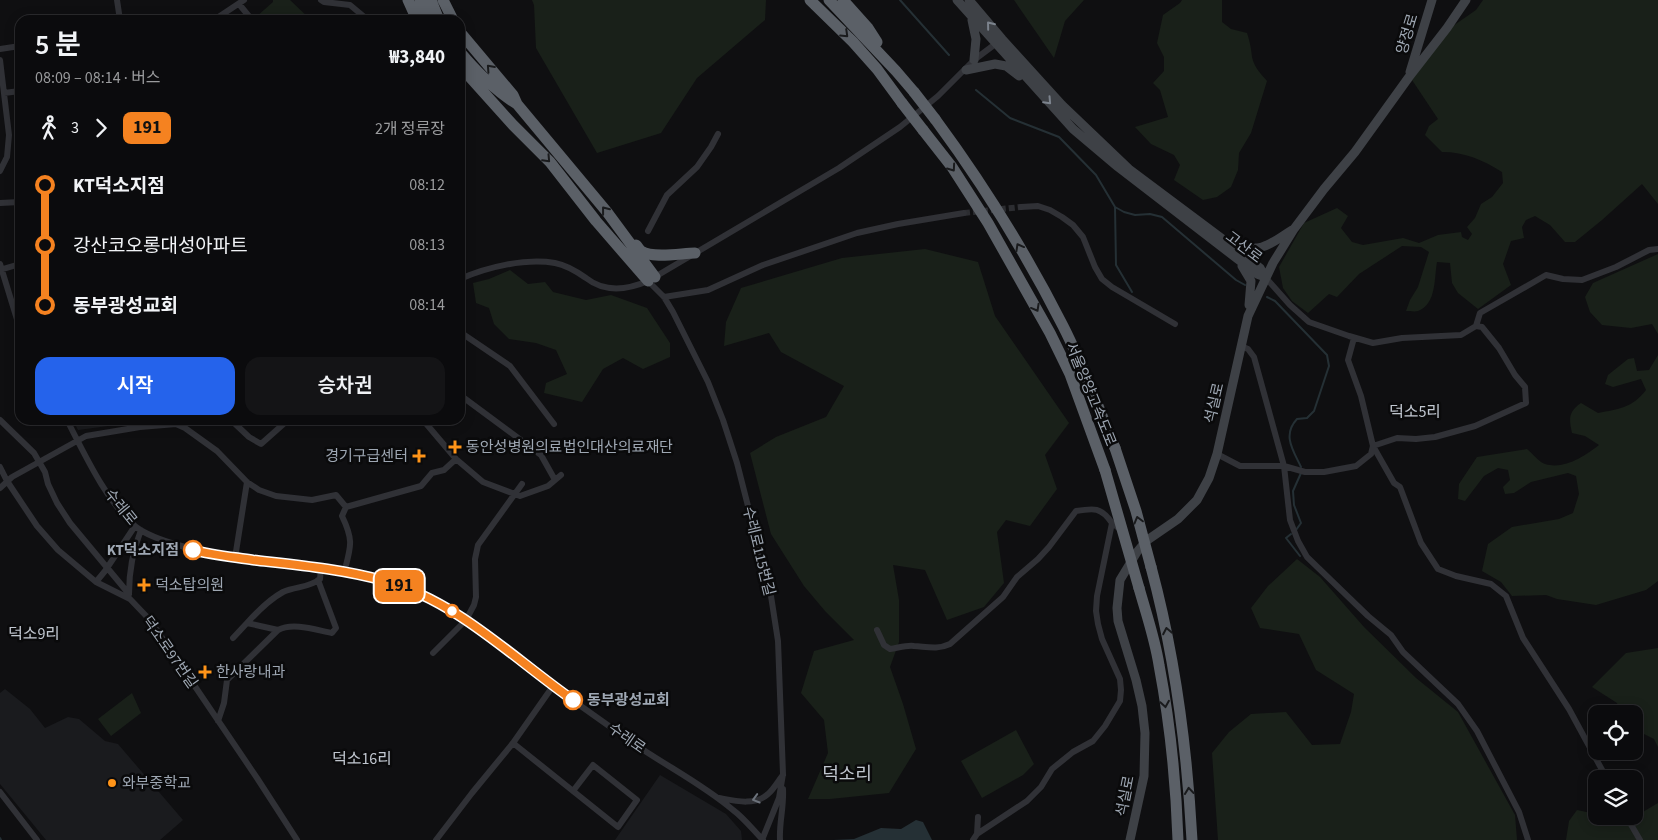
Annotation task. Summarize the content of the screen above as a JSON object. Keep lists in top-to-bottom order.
{
  "streets": {
    "highway": ["서울양양고속도로"],
    "main road": ["양정로", "고산로", "석실로"],
    "street": ["수레로", "수레로115번길", "덕소로97번길"]
  },
  "crossings": [
    ["양정로", "석실로"],
    ["고산로", "석실로"],
    ["수레로", "수레로115번길"]
  ],
  "districts": [
    "덕소5리",
    "덕소9리",
    "덕소16리",
    "덕소리"
  ],
  "places": {
    "health": [
      "동안성병원의료법인대산의료재단",
      "경기구급센터",
      "덕소탑의원",
      "한사랑내과"
    ],
    "other": ["KT덕소지점", "동부광성교회", "와부중학교"]
  },
  "lines": ["bus line 191"],
  "page": {
    "on_map": "191",
    "heading": ["5 분", "08:09 – 08:14 · 버스", "₩3,840"],
    "legs": ["3", "191", "2개 정류장"],
    "list": [
      {
        "name": "KT덕소지점",
        "value": "08:12"
      },
      {
        "name": "강산코오롱대성아파트",
        "value": "08:13"
      },
      {
        "name": "동부광성교회",
        "value": "08:14"
      }
    ],
    "buttons": ["시작", "승차권"]
  }
}
